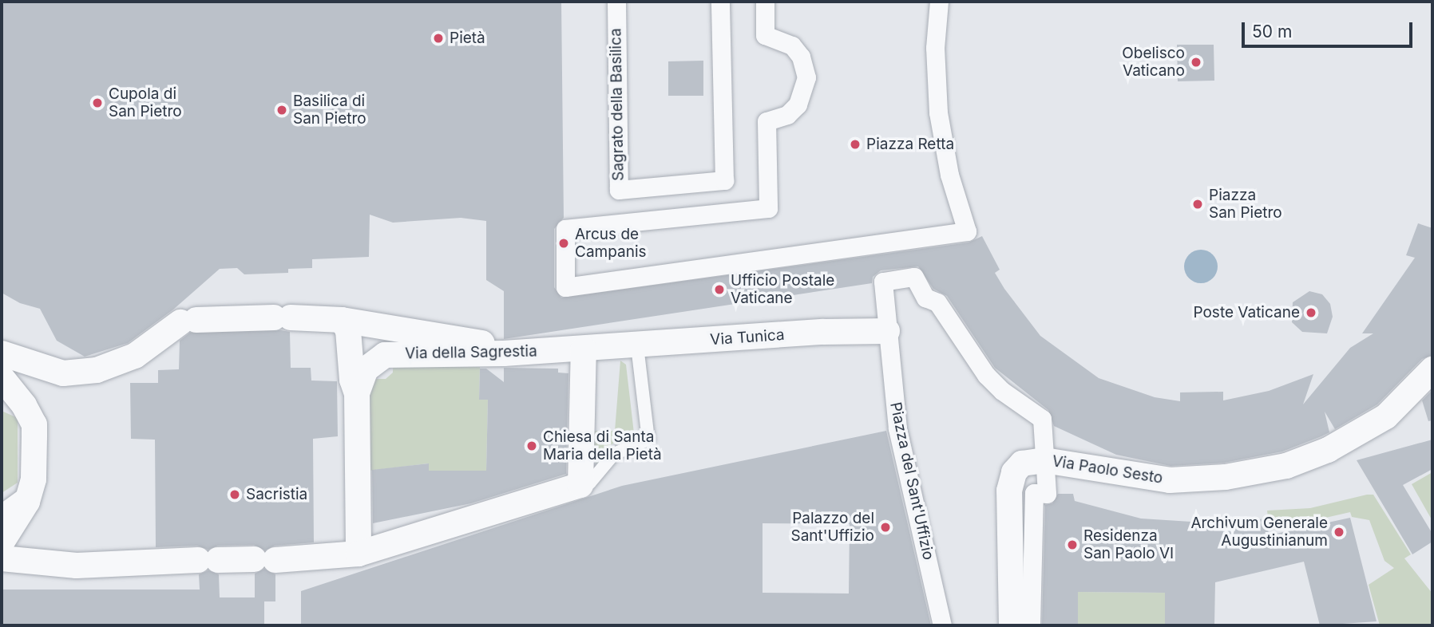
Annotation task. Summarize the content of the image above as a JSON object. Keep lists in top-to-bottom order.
{
  "streets": {
    "street": [
      "Sagrato della Basilica",
      "Via Tunica",
      "Via della Sagrestia",
      "Via Paolo Sesto",
      "Piazza del Sant'Uffizio"
    ]
  },
  "crossings": [
    ["Via Tunica", "Via della Sagrestia"],
    ["Via Tunica", "Piazza del Sant'Uffizio"],
    ["Via Paolo Sesto", "Piazza del Sant'Uffizio"]
  ],
  "places": [
    "Pietà",
    "Obelisco Vaticano",
    "Cupola di San Pietro",
    "Basilica di San Pietro",
    "Piazza Retta",
    "Piazza San Pietro",
    "Arcus de Campanis",
    "Ufficio Postale Vaticane",
    "Poste Vaticane",
    "Chiesa di Santa Maria della Pietà",
    "Sacristia",
    "Palazzo del Sant'Uffizio",
    "Archivum Generale Augustinianum",
    "Residenza San Paolo VI"
  ],
  "scale_bar": "50 m"
}
